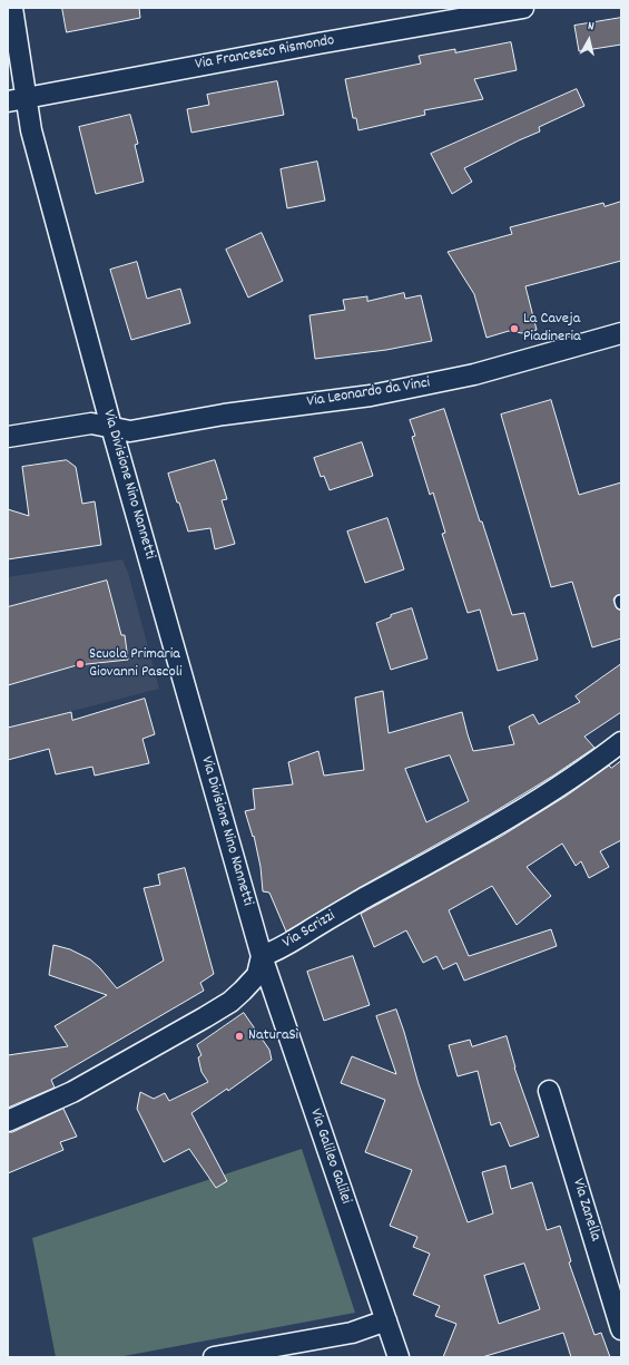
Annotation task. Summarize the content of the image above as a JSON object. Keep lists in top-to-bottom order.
{
  "streets": {
    "street": [
      "Via Francesco Rismondo",
      "Via Leonardo da Vinci",
      "Via Divisione Nino Nannetti",
      "Via Scrizzi",
      "Via Galileo Galilei",
      "Via Zanella"
    ]
  },
  "crossings": [
    ["Via Francesco Rismondo", "Via Divisione Nino Nannetti"],
    ["Via Leonardo da Vinci", "Via Divisione Nino Nannetti"],
    ["Via Divisione Nino Nannetti", "Via Scrizzi"],
    ["Via Divisione Nino Nannetti", "Via Galileo Galilei"],
    ["Via Scrizzi", "Via Galileo Galilei"]
  ],
  "places": ["La Caveja Piadineria", "Scuola Primaria Giovanni Pascoli", "NaturaSì"],
  "north": "top"
}
